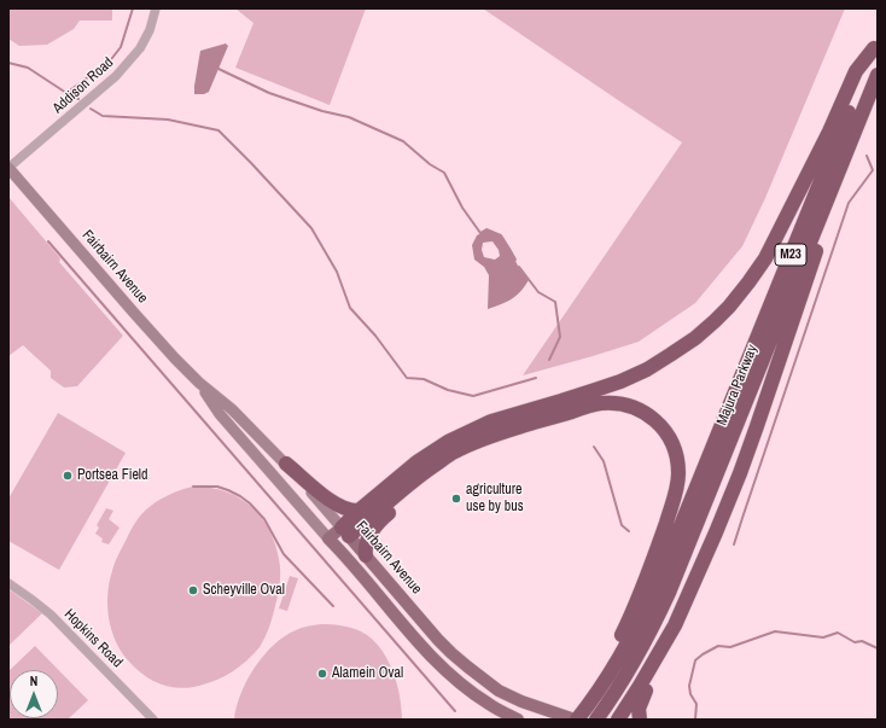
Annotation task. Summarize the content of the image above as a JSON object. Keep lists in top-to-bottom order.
{
  "streets": {
    "highway": ["M23", "Majura Parkway"],
    "main road": ["Fairbairn Avenue"],
    "street": ["Addison Road", "Hopkins Road"]
  },
  "crossings": [
    ["Addison Road", "Fairbairn Avenue"],
    ["Fairbairn Avenue", "Majura Parkway"]
  ],
  "places": [
    "Portsea Field",
    "agriculture use by bus",
    "Scheyville Oval",
    "Alamein Oval"
  ],
  "north": "top"
}
